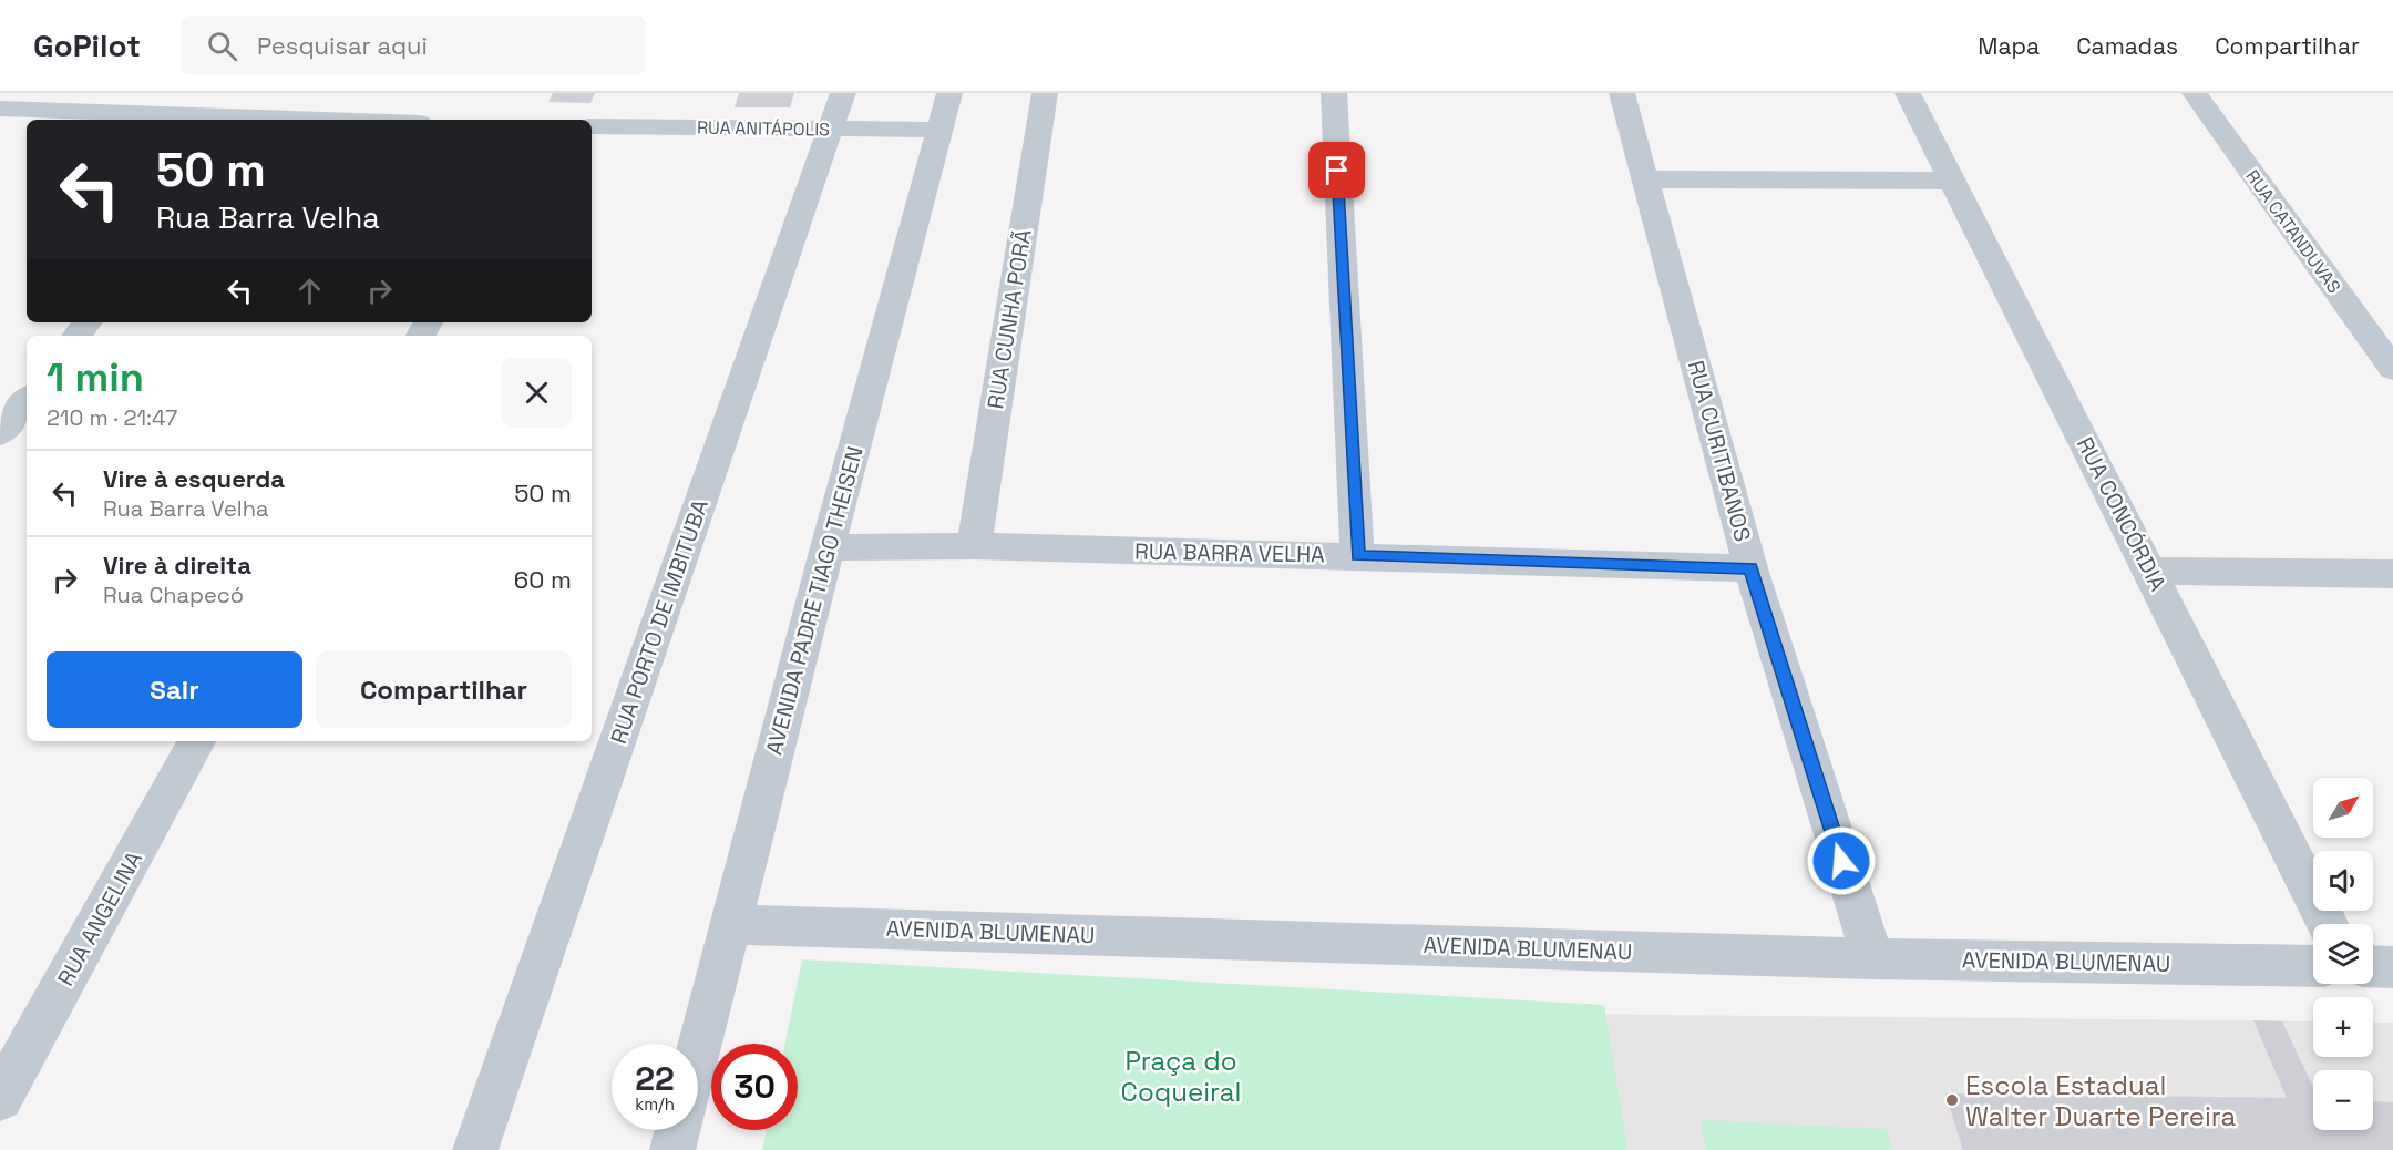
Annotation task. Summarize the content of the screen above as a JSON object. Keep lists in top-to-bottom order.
{
  "streets": {
    "street": [
      "RUA ANITÁPOLIS",
      "RUA CATANDUVAS",
      "RUA CUNHA PORÃ",
      "RUA CURITIBANOS",
      "RUA CONCÓRDIA",
      "RUA BARRA VELHA",
      "AVENIDA PADRE TIAGO THEISEN",
      "RUA PORTO DE IMBITUBA",
      "RUA ANGELINA",
      "AVENIDA BLUMENAU"
    ]
  },
  "crossings": [
    ["RUA ANITÁPOLIS", "AVENIDA PADRE TIAGO THEISEN"],
    ["RUA ANITÁPOLIS", "RUA PORTO DE IMBITUBA"],
    ["RUA CUNHA PORÃ", "RUA BARRA VELHA"],
    ["RUA CURITIBANOS", "RUA BARRA VELHA"],
    ["RUA CURITIBANOS", "AVENIDA BLUMENAU"],
    ["RUA BARRA VELHA", "AVENIDA PADRE TIAGO THEISEN"],
    ["AVENIDA PADRE TIAGO THEISEN", "AVENIDA BLUMENAU"]
  ],
  "parks": ["Praça do Coqueiral"],
  "places": ["Escola Estadual Walter Duarte Pereira"],
  "north": "top right",
  "page": {
    "header": "GoPilot",
    "search": "Pesquisar aqui",
    "nav": ["Mapa", "Camadas", "Compartilhar"],
    "turn": ["50 m", "Rua Barra Velha"],
    "heading": ["1 min", "210 m · 21:47"],
    "list": [
      {
        "name": "Vire à esquerda",
        "note": "Rua Barra Velha",
        "value": "50 m"
      },
      {
        "name": "Vire à direita",
        "note": "Rua Chapecó",
        "value": "60 m"
      }
    ],
    "buttons": ["Sair", "Compartilhar"],
    "map_buttons": ["+", "−"],
    "speed": "22 km/h",
    "limit": "30"
  }
}
